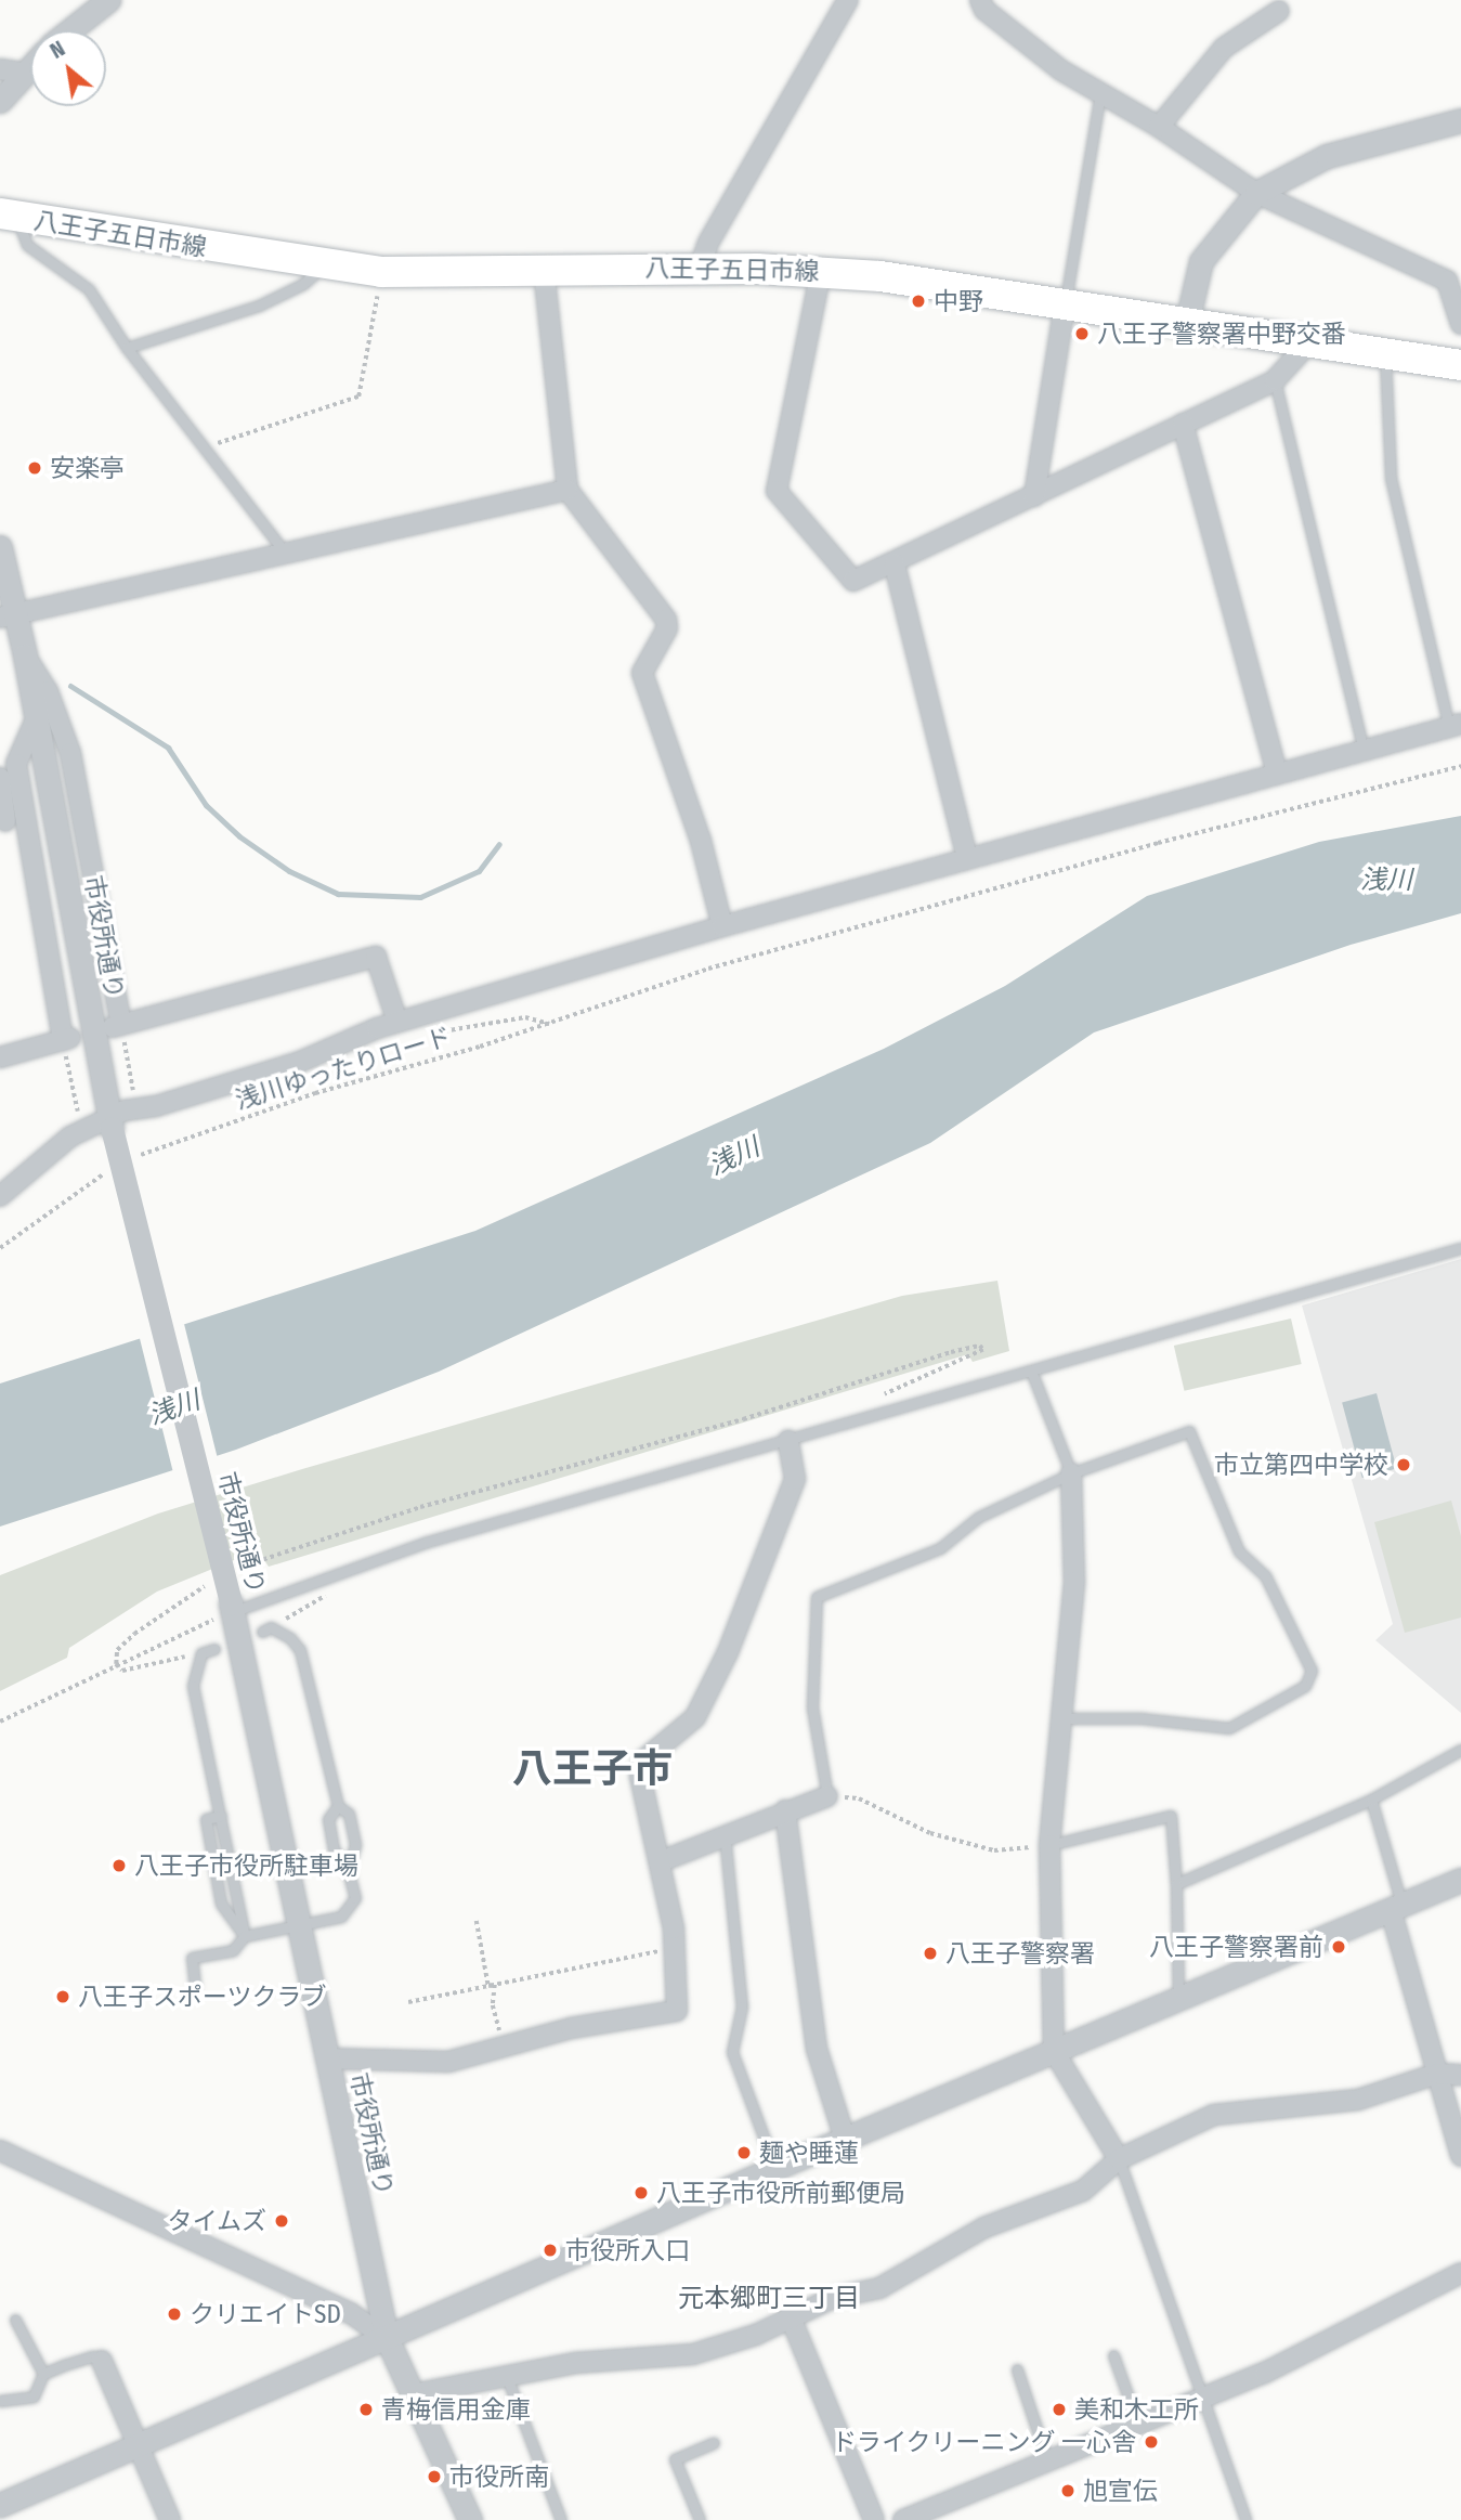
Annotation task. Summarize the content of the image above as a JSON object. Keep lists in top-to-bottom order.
{
  "streets": {
    "main road": ["八王子五日市線"],
    "street": ["市役所通り"],
    "path": ["浅川ゆったりロード"]
  },
  "districts": ["八王子市", "元本郷町三丁目"],
  "water": ["浅川"],
  "places": [
    "中野",
    "八王子警察署中野交番",
    "安楽亭",
    "市立第四中学校",
    "八王子市役所駐車場",
    "八王子警察署前",
    "八王子警察署",
    "八王子スポーツクラブ",
    "麺や睡蓮",
    "八王子市役所前郵便局",
    "タイムズ",
    "市役所入口",
    "クリエイトSD",
    "青梅信用金庫",
    "美和木工所",
    "ドライクリーニング 一心舎",
    "市役所南",
    "旭宣伝"
  ],
  "north": "top left"
}
